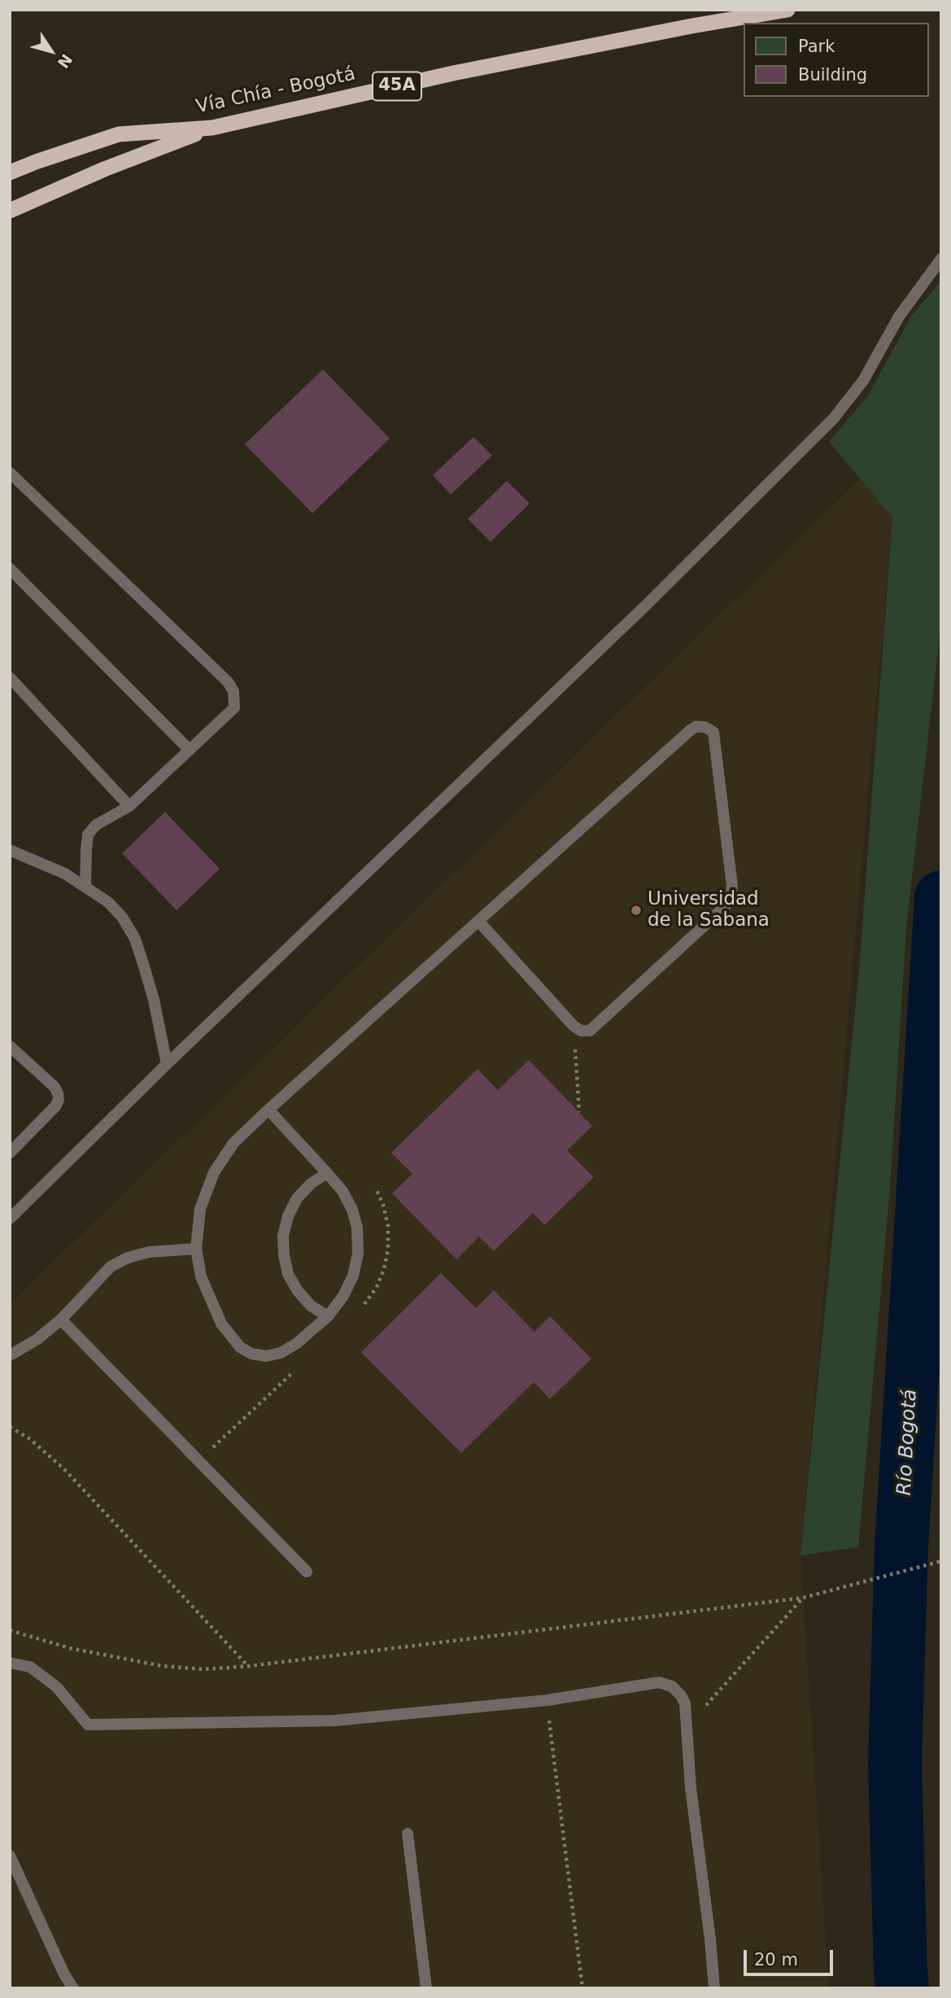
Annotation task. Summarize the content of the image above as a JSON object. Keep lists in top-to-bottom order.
{
  "streets": {
    "highway": ["45A", "Vía Chía - Bogotá"]
  },
  "water": ["Río Bogotá"],
  "places": ["Universidad de la Sabana"],
  "legend": ["Park", "Building"],
  "scale_bar": "20 m",
  "north": "bottom right"
}
